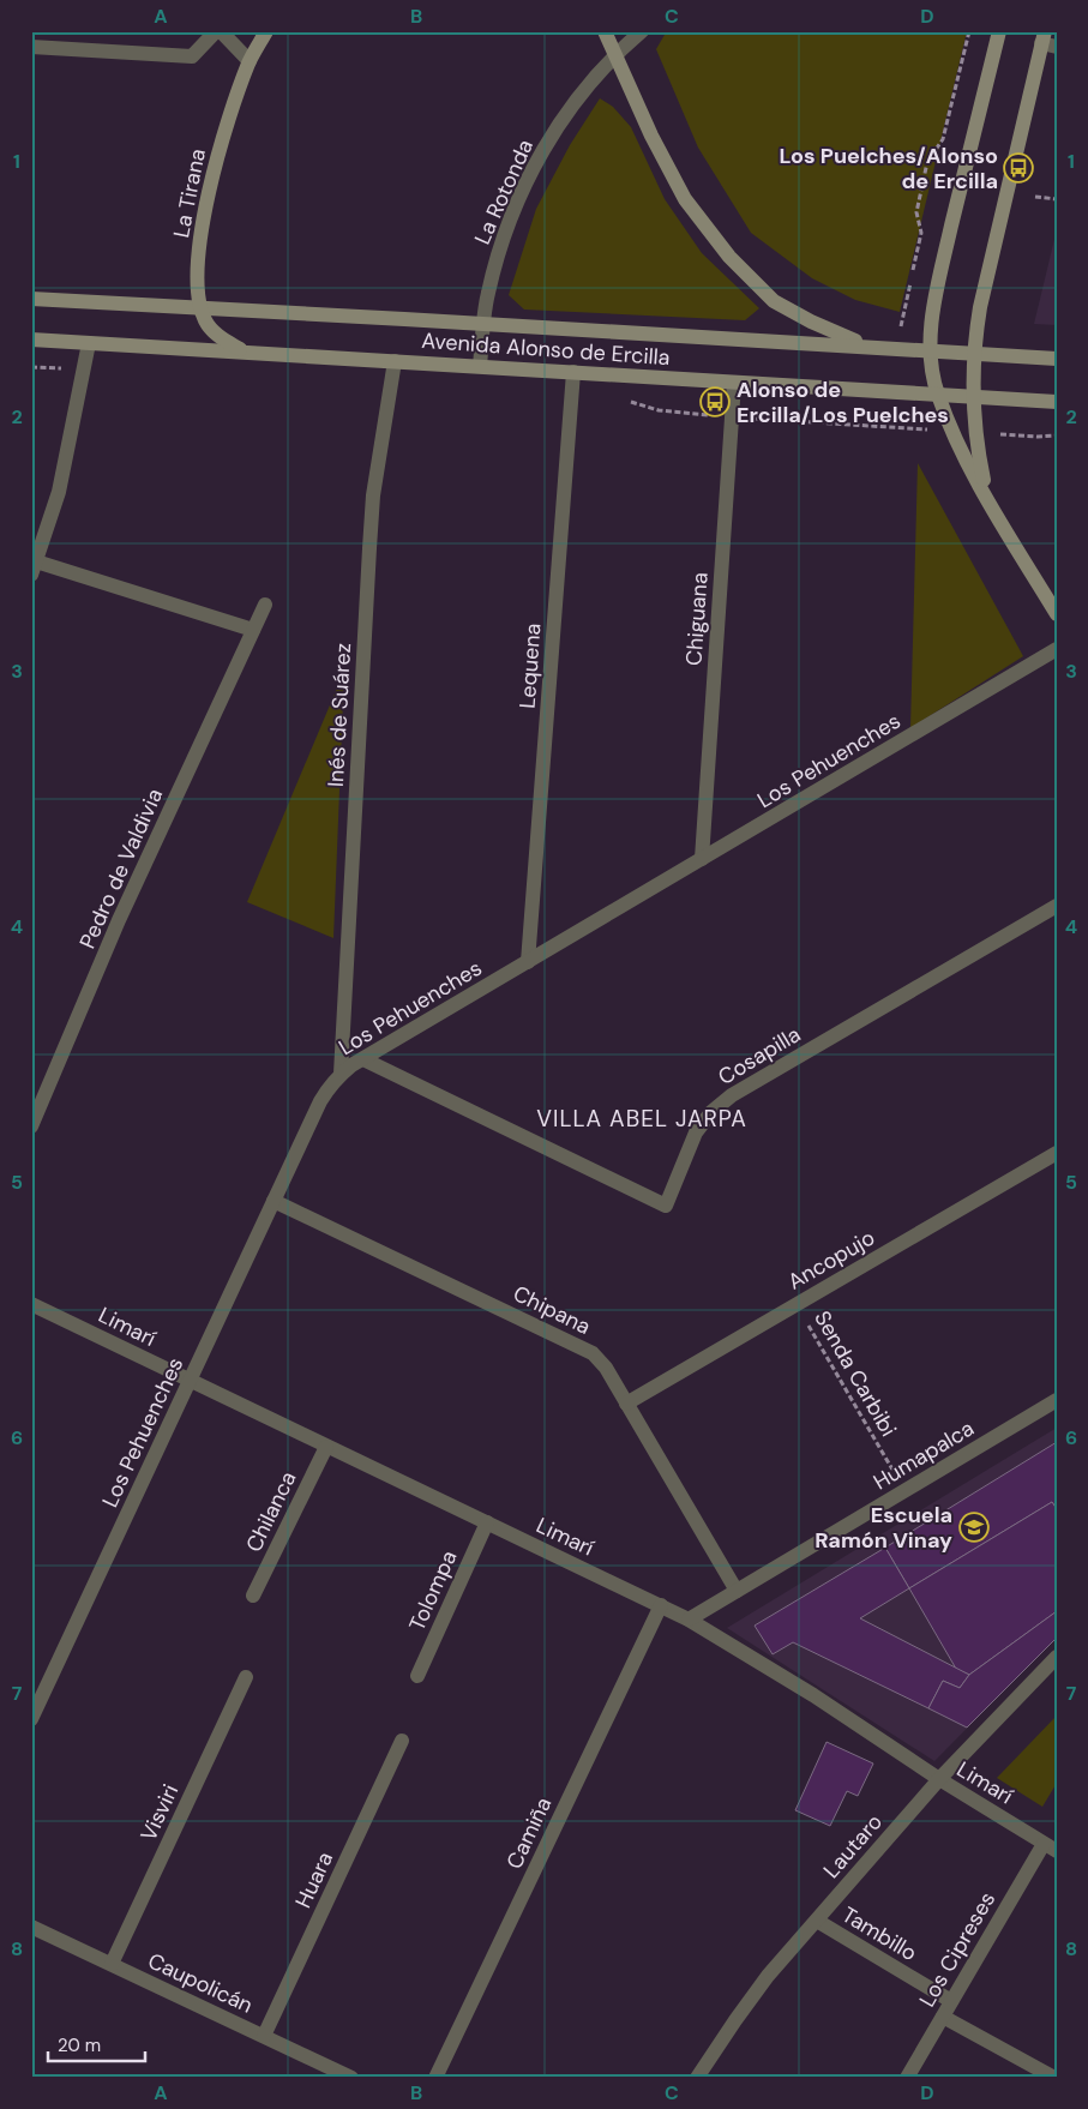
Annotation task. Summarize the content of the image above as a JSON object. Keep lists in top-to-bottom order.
{
  "streets": {
    "main road": ["La Tirana", "Avenida Alonso de Ercilla"],
    "street": [
      "La Rotonda",
      "Chiguana",
      "Lequena",
      "Inés de Suárez",
      "Los Pehuenches",
      "Pedro de Valdivia",
      "Cosapilla",
      "Ancopujo",
      "Chipana",
      "Limarí",
      "Humapalca",
      "Chilanca",
      "Tolompa",
      "Visviri",
      "Camiña",
      "Lautaro",
      "Huara",
      "Tambillo",
      "Los Cipreses",
      "Caupolicán"
    ],
    "path": ["Senda Carbibi"]
  },
  "crossings": [
    ["La Rotonda", "Avenida Alonso de Ercilla"],
    ["La Tirana", "Avenida Alonso de Ercilla"],
    ["Avenida Alonso de Ercilla", "Chiguana"],
    ["Avenida Alonso de Ercilla", "Lequena"],
    ["Avenida Alonso de Ercilla", "Inés de Suárez"],
    ["Chiguana", "Los Pehuenches"],
    ["Lequena", "Los Pehuenches"],
    ["Inés de Suárez", "Los Pehuenches"],
    ["Los Pehuenches", "Cosapilla"],
    ["Los Pehuenches", "Chipana"],
    ["Los Pehuenches", "Limarí"],
    ["Ancopujo", "Chipana"],
    ["Ancopujo", "Senda Carbibi"],
    ["Chipana", "Humapalca"],
    ["Limarí", "Humapalca"],
    ["Limarí", "Chilanca"],
    ["Limarí", "Tolompa"],
    ["Limarí", "Camiña"],
    ["Limarí", "Lautaro"],
    ["Limarí", "Los Cipreses"],
    ["Senda Carbibi", "Humapalca"],
    ["Visviri", "Caupolicán"],
    ["Lautaro", "Tambillo"],
    ["Huara", "Caupolicán"],
    ["Tambillo", "Los Cipreses"]
  ],
  "districts": ["VILLA ABEL JARPA"],
  "places": {
    "bus stop": ["Los Puelches/Alonso de Ercilla", "Alonso de Ercilla/Los Puelches"],
    "school or university": ["Escuela Ramón Vinay"]
  },
  "scale_bar": "20 m",
  "grid": {
    "columns": [
      "A",
      "B",
      "C",
      "D"
    ],
    "rows": [
      "1",
      "2",
      "3",
      "4",
      "5",
      "6",
      "7",
      "8"
    ]
  }
}
